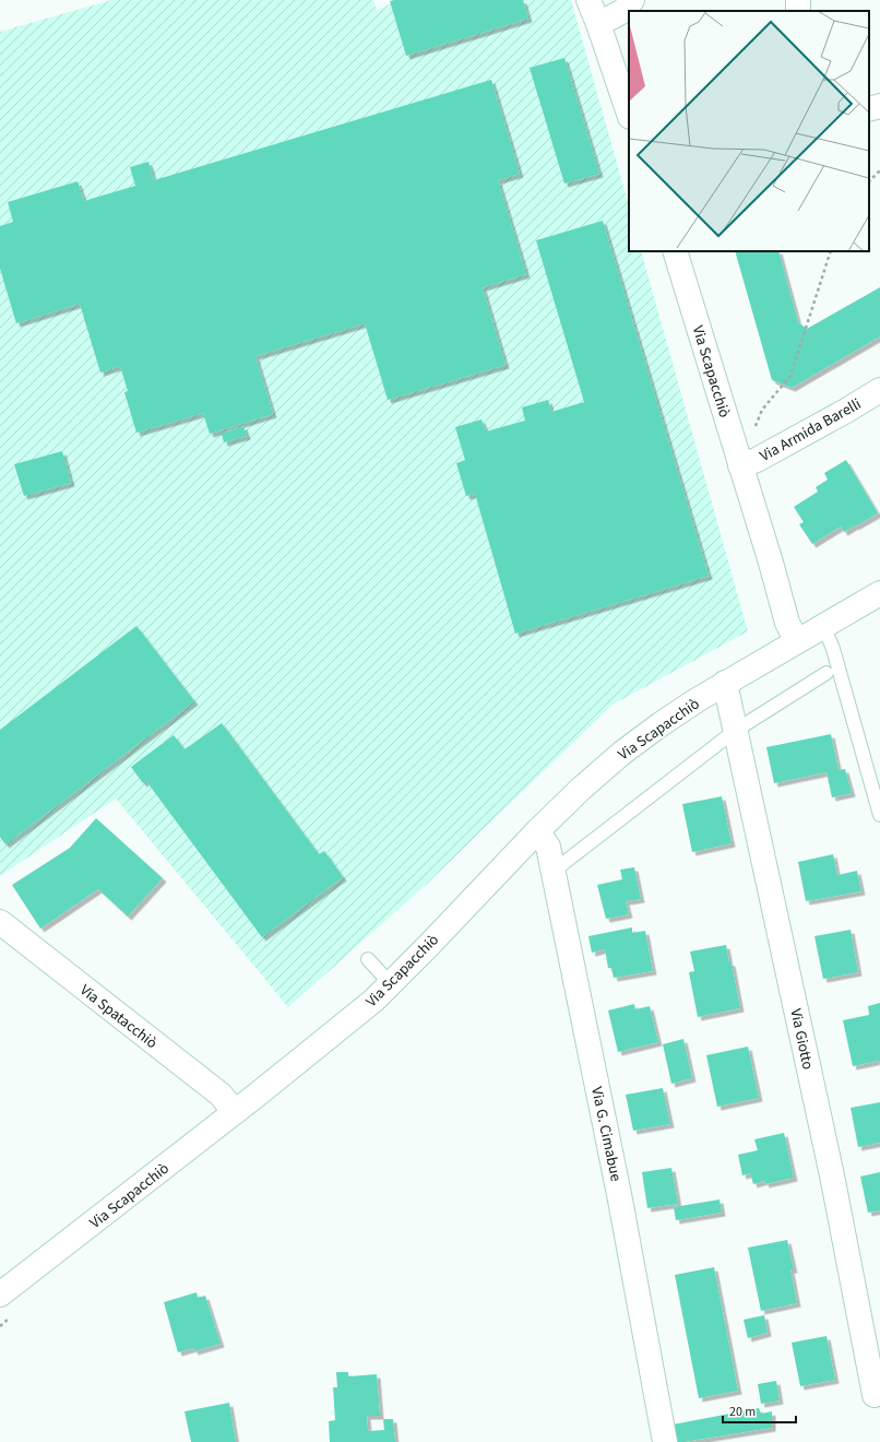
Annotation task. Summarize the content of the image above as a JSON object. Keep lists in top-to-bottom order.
{
  "streets": {
    "street": [
      "Via Scapacchiò",
      "Via Armida Barelli",
      "Via Spatacchiò",
      "Via Giotto",
      "Via G. Cimabue"
    ]
  },
  "crossings": [
    ["Via Scapacchiò", "Via Armida Barelli"],
    ["Via Scapacchiò", "Via Spatacchiò"],
    ["Via Scapacchiò", "Via Giotto"],
    ["Via Scapacchiò", "Via G. Cimabue"]
  ],
  "scale_bar": "20 m"
}
